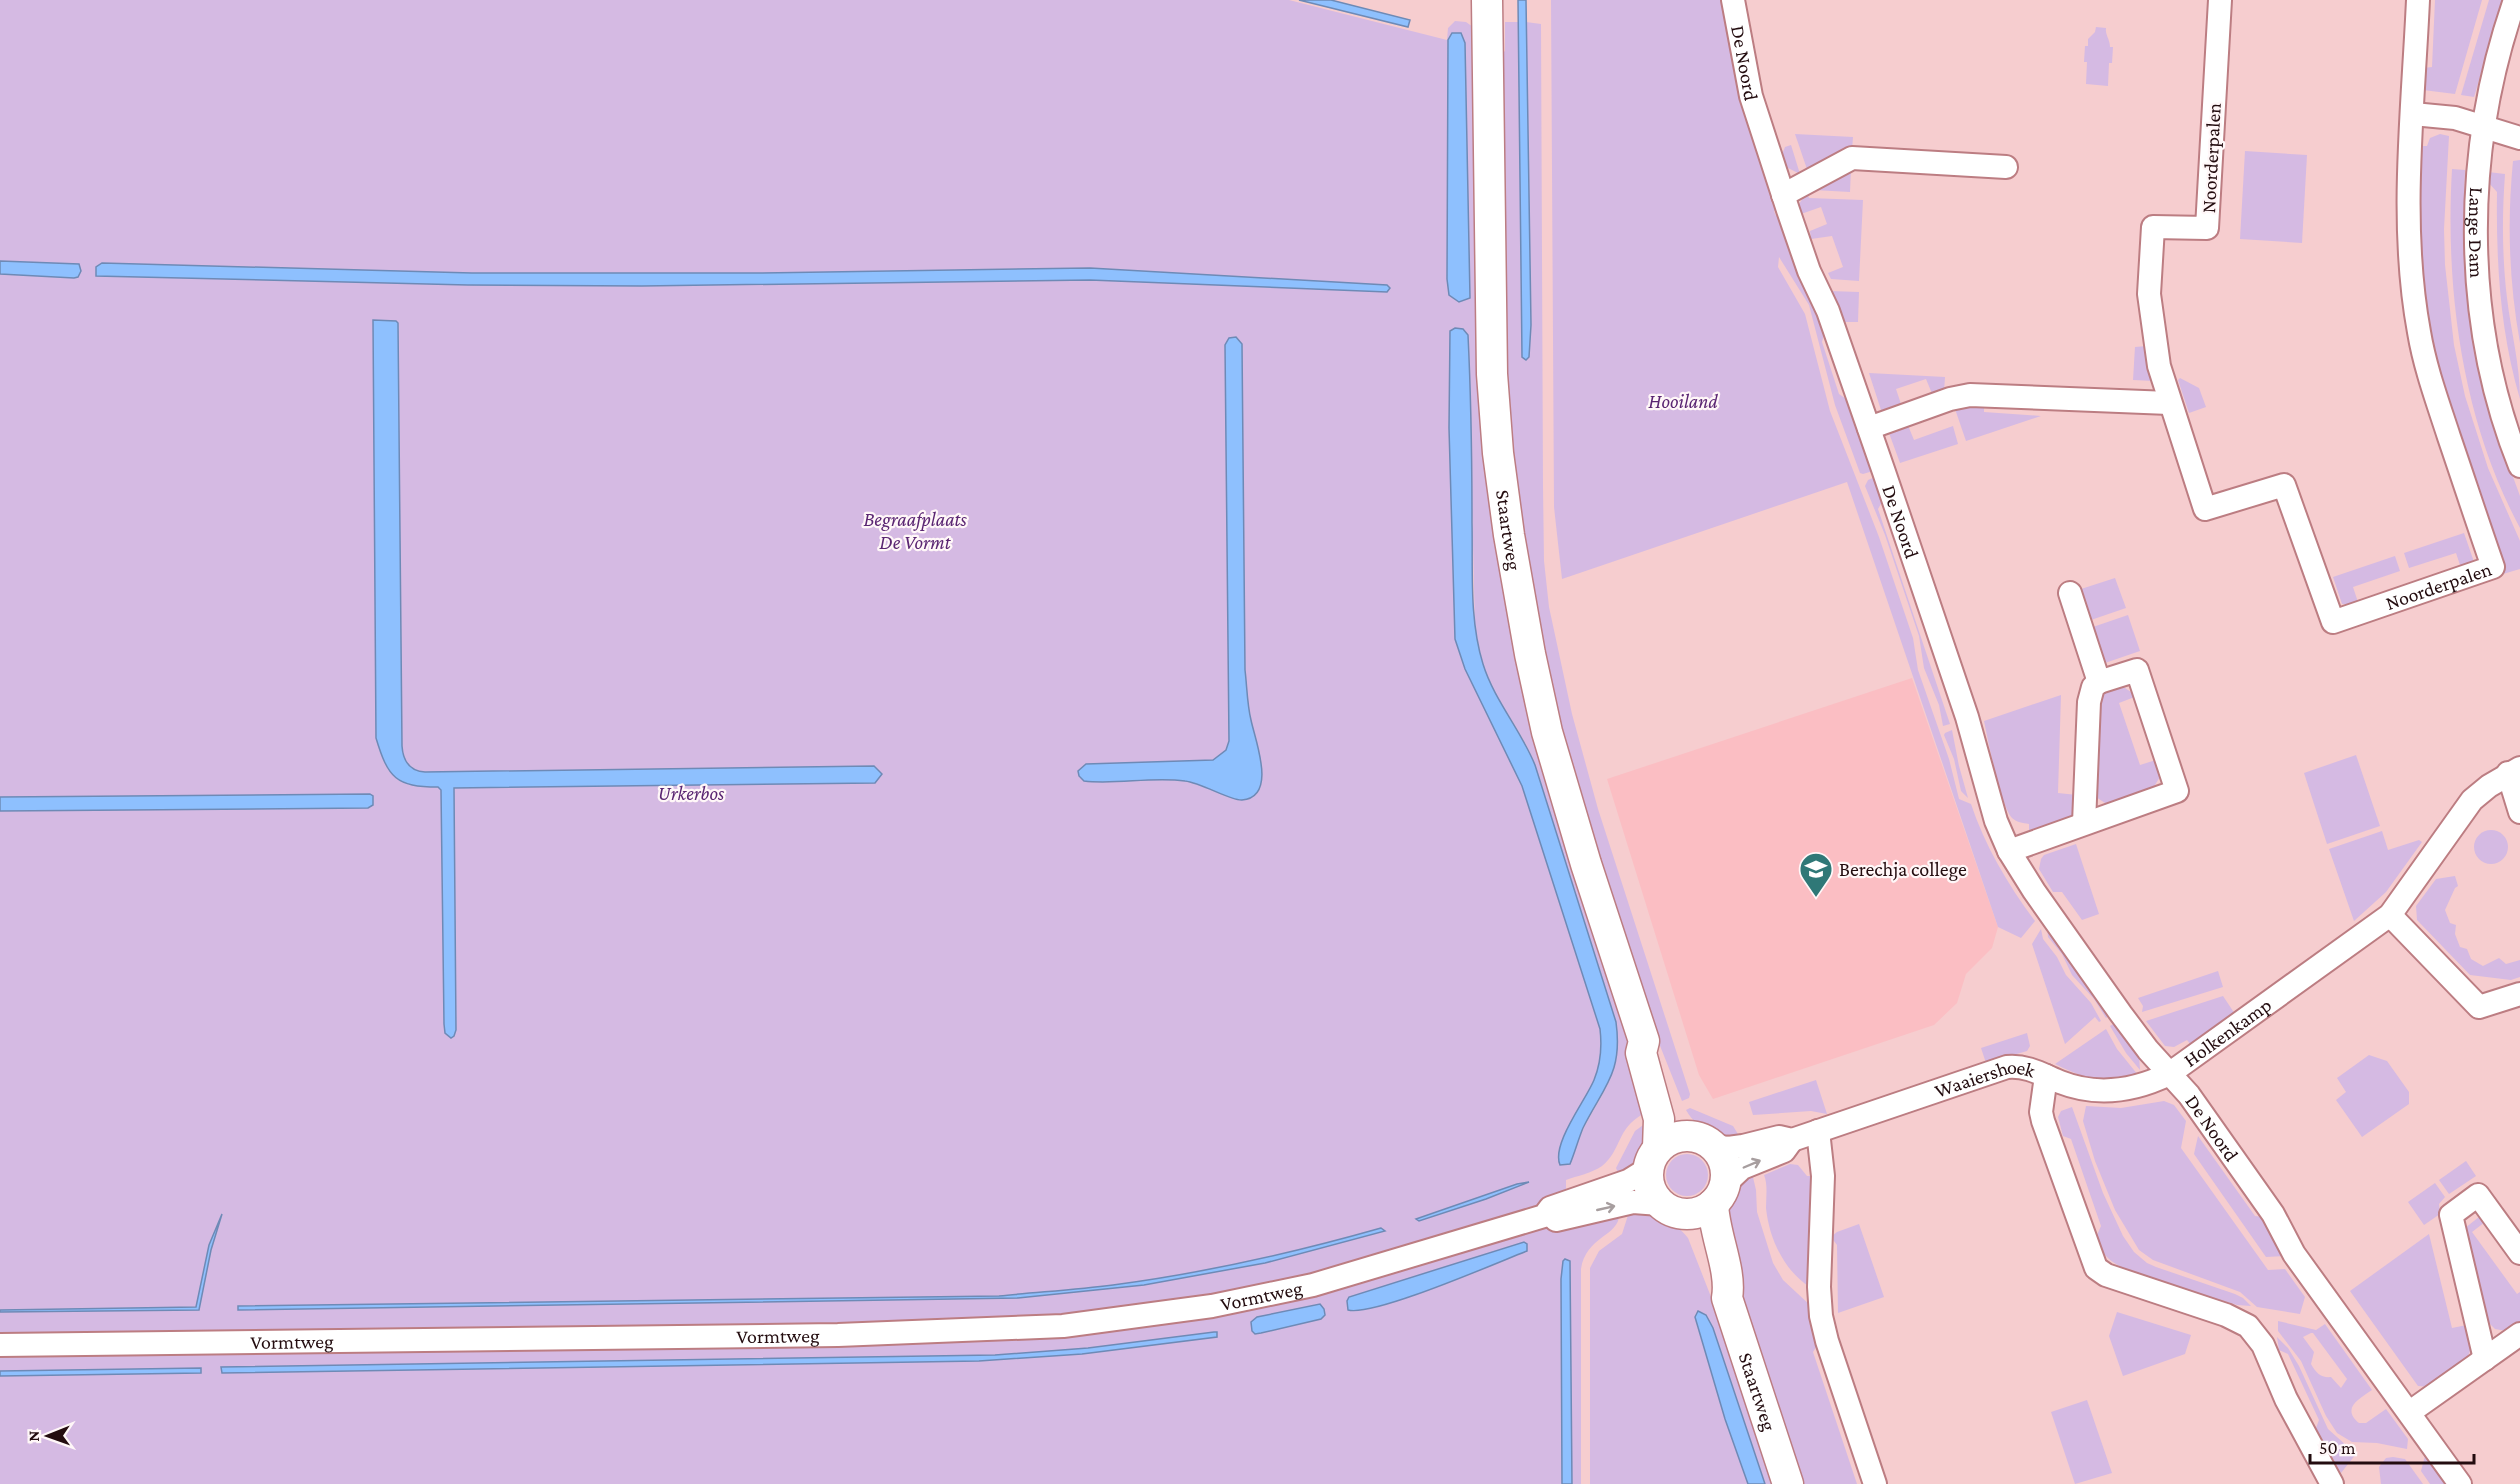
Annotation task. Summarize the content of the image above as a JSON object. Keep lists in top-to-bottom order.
{
  "streets": {
    "main road": ["Staartweg"],
    "street": [
      "De Noord",
      "Noorderpalen",
      "Lange Dam",
      "Holkenkamp",
      "Waaiershoek",
      "Vormtweg"
    ]
  },
  "crossings": [
    ["De Noord", "Holkenkamp"],
    ["Staartweg", "Vormtweg"],
    ["Holkenkamp", "Waaiershoek"]
  ],
  "parks": ["Hooiland", "Begraafplaats De Vormt", "Urkerbos"],
  "places": {
    "school or university": ["Berechja college"]
  },
  "scale_bar": "50 m",
  "north": "left"
}
